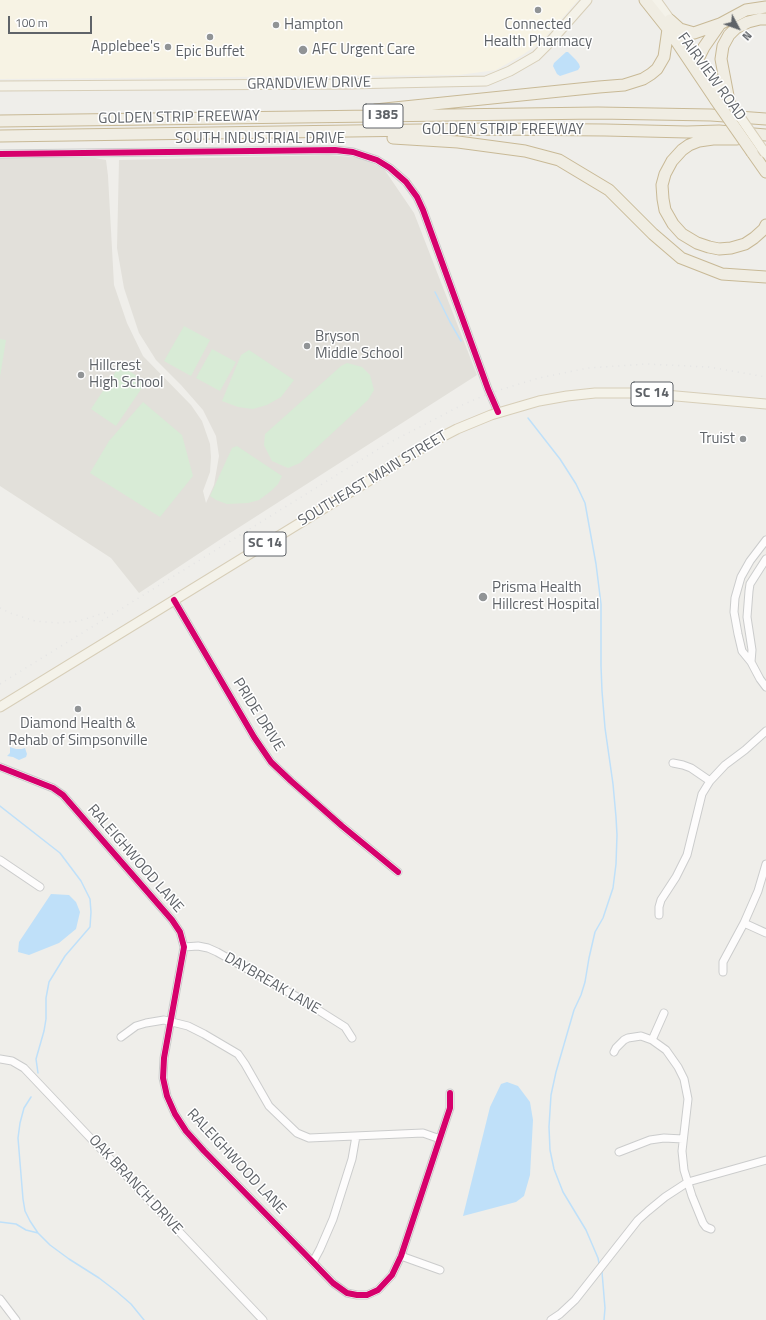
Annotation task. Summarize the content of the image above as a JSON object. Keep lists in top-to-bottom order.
{
  "streets": {
    "highway": ["I 385", "GOLDEN STRIP FREEWAY"],
    "main road": [
      "FAIRVIEW ROAD",
      "GRANDVIEW DRIVE",
      "SC 14",
      "SOUTHEAST MAIN STREET"
    ],
    "street": [
      "SOUTH INDUSTRIAL DRIVE",
      "PRIDE DRIVE",
      "RALEIGHWOOD LANE",
      "DAYBREAK LANE",
      "OAK BRANCH DRIVE"
    ]
  },
  "crossings": [
    ["SOUTH INDUSTRIAL DRIVE", "SOUTHEAST MAIN STREET"],
    ["SOUTHEAST MAIN STREET", "PRIDE DRIVE"],
    ["RALEIGHWOOD LANE", "DAYBREAK LANE"]
  ],
  "places": [
    "Connected Health Pharmacy",
    "Hampton",
    "Epic Buffet",
    "Applebee's",
    "AFC Urgent Care",
    "Bryson Middle School",
    "Hillcrest High School",
    "Truist",
    "Prisma Health Hillcrest Hospital",
    "Diamond Health & Rehab of Simpsonville"
  ],
  "scale_bar": "100 m",
  "north": "bottom right"
}
